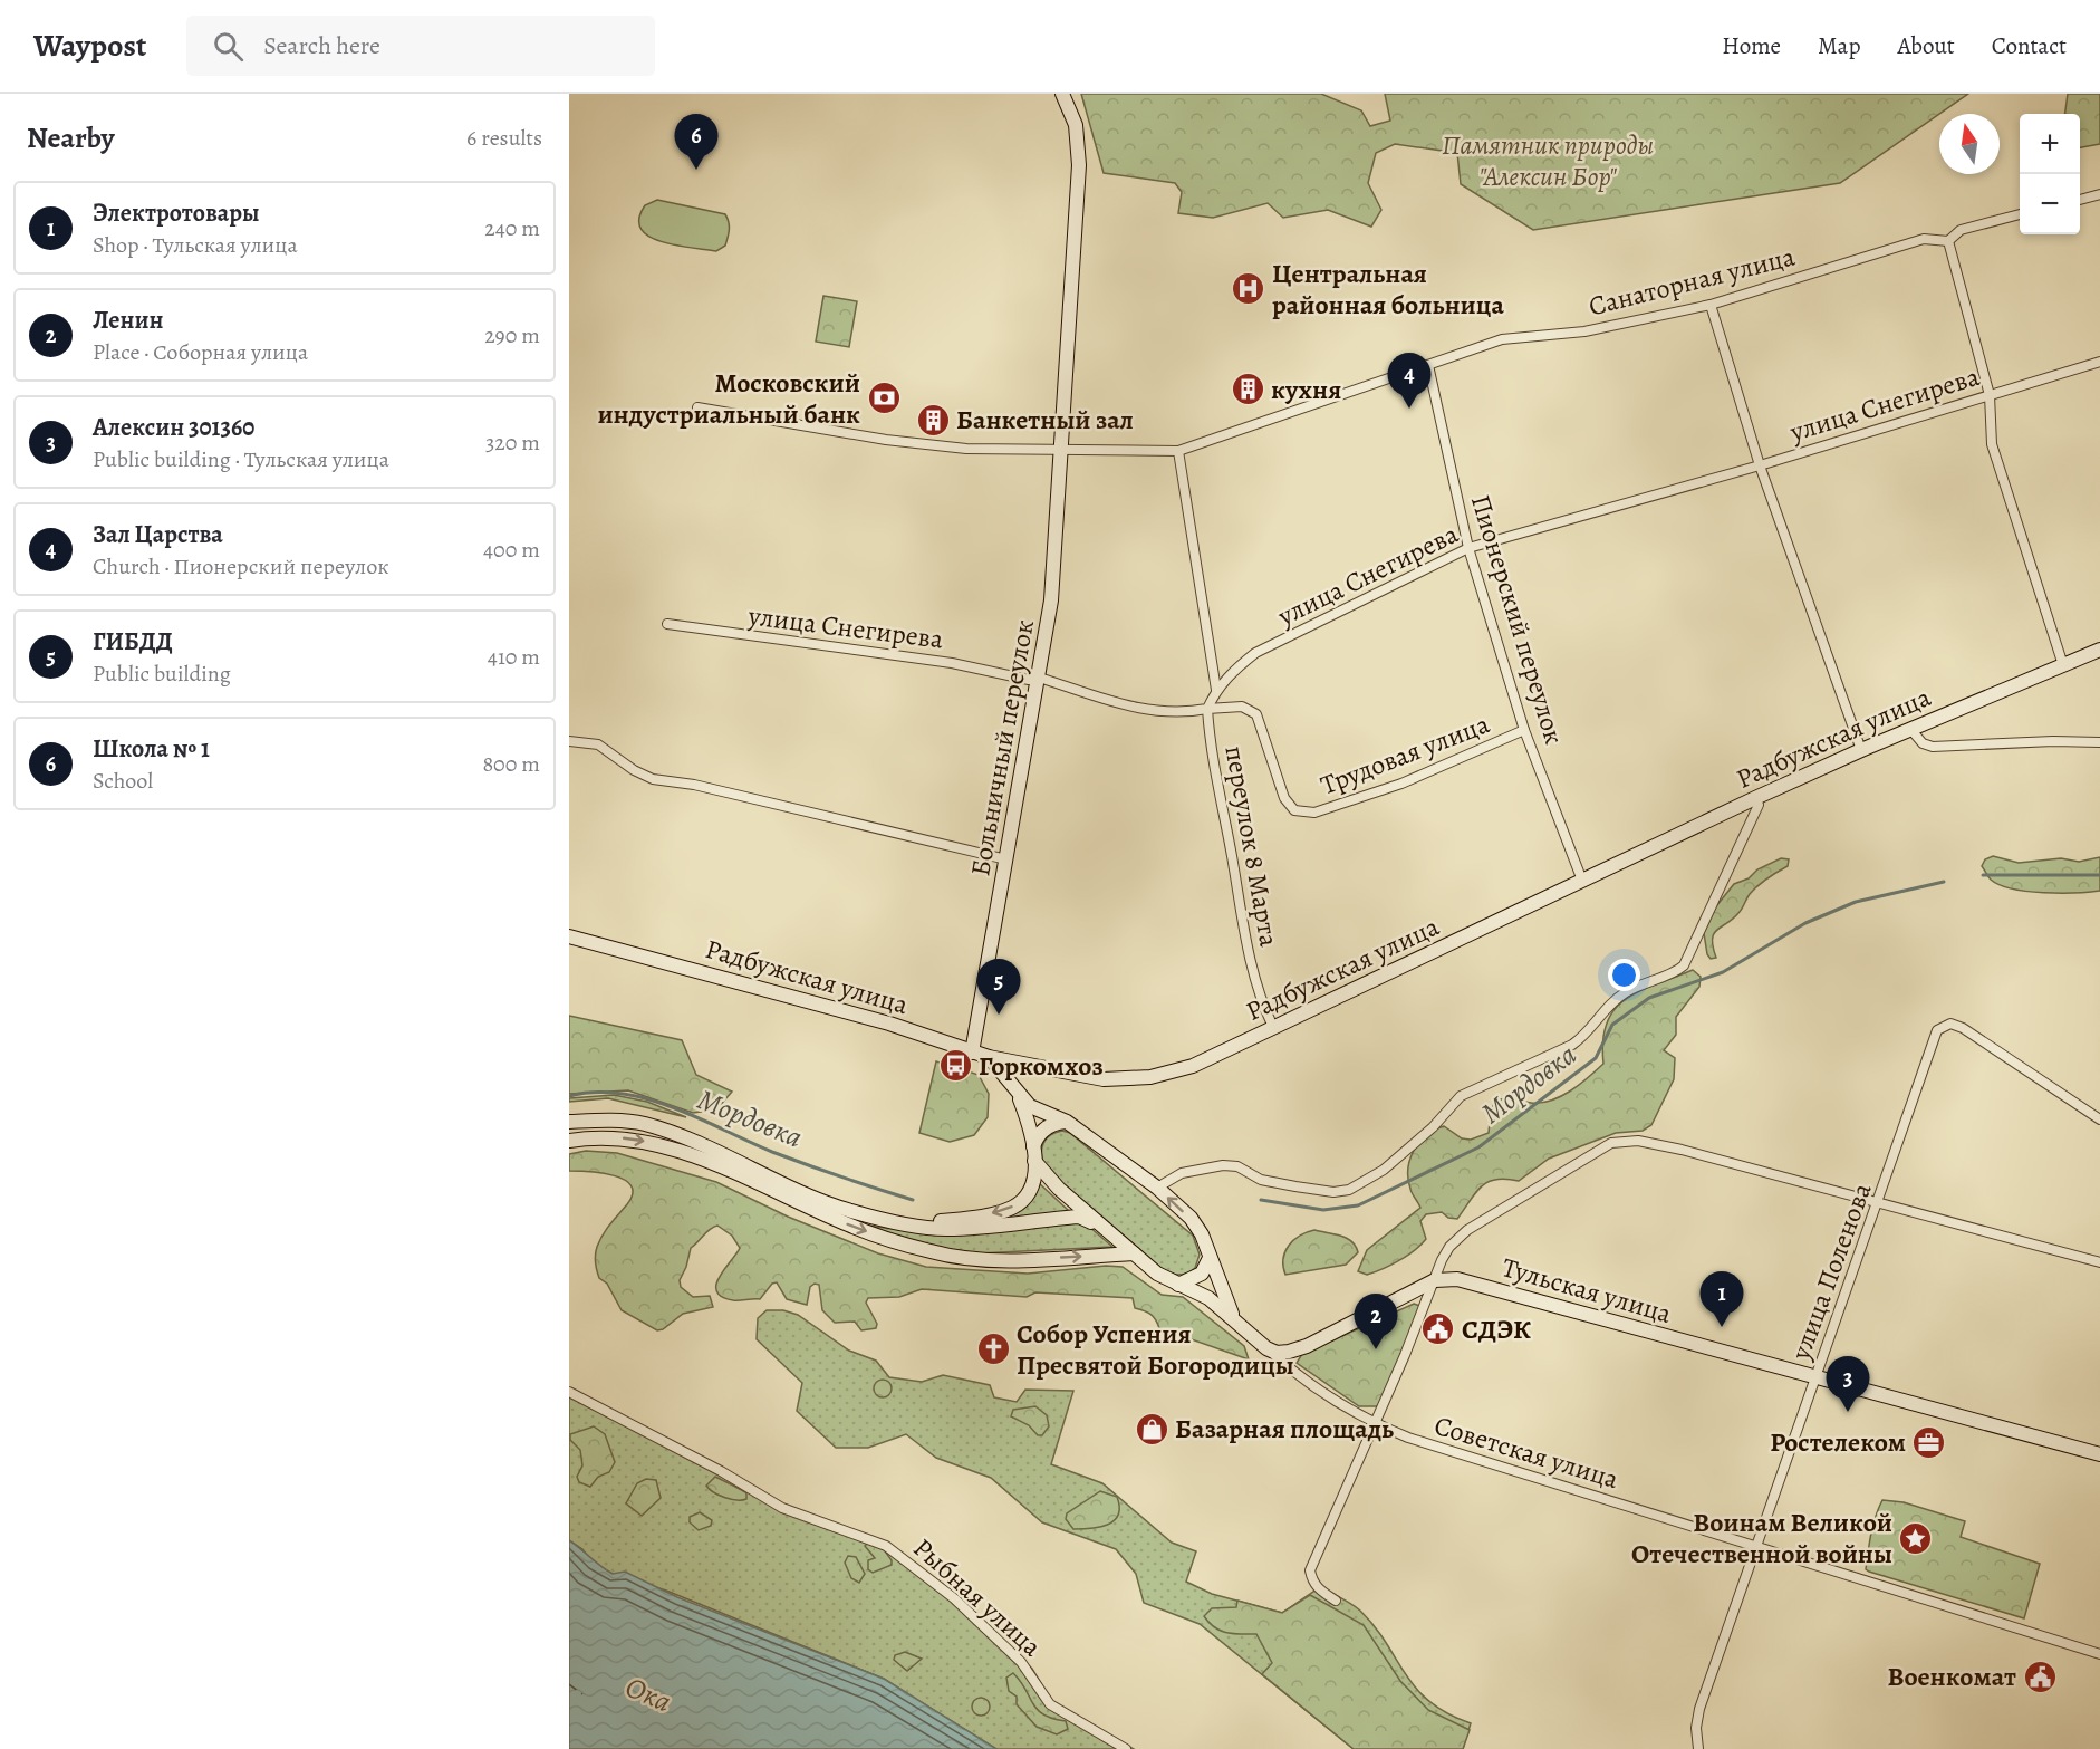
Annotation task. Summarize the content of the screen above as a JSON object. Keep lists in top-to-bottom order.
{
  "streets": {
    "main road": ["Радбужская улица", "Больничный переулок", "Тульская улица"],
    "street": [
      "Санаторная улица",
      "улица Снегирева",
      "Пионерский переулок",
      "Трудовая улица",
      "переулок 8 Марта",
      "улица Поленова",
      "Советская улица",
      "Рыбная улица"
    ]
  },
  "crossings": [
    ["Санаторная улица", "Пионерский переулок"],
    ["Санаторная улица", "Больничный переулок"],
    ["улица Снегирева", "Пионерский переулок"],
    ["улица Снегирева", "Больничный переулок"],
    ["улица Снегирева", "Трудовая улица"],
    ["улица Снегирева", "переулок 8 Марта"],
    ["Пионерский переулок", "Радбужская улица"],
    ["Пионерский переулок", "Трудовая улица"],
    ["Радбужская улица", "Больничный переулок"],
    ["Радбужская улица", "переулок 8 Марта"],
    ["Трудовая улица", "переулок 8 Марта"],
    ["улица Поленова", "Тульская улица"],
    ["улица Поленова", "Советская улица"],
    ["Тульская улица", "Советская улица"]
  ],
  "water": ["Мордовка", "Ока"],
  "parks": ["Памятник природы \"Алексин Бор\""],
  "places": {
    "hospital": ["Центральная районная больница"],
    "building": ["кухня", "Банкетный зал"],
    "bank": ["Московский индустриальный банк"],
    "bus stop": ["Горкомхоз"],
    "public building": ["СДЭК", "Военкомат"],
    "church": ["Собор Успения Пресвятой Богородицы"],
    "shop": ["Базарная площадь"],
    "office": ["Ростелеком"],
    "place": ["Воинам Великой Отечественной войны"]
  },
  "north": "top",
  "page": {
    "header": "Waypost",
    "search": "Search here",
    "nav": [
      "Home",
      "Map",
      "About",
      "Contact"
    ],
    "heading": ["Nearby", "6 results"],
    "map_buttons": ["+", "−"],
    "pins": [
      "6",
      "4",
      "5",
      "1",
      "2",
      "3"
    ],
    "list": [
      {
        "mark": "1",
        "name": "Электротовары",
        "note": "Shop · Тульская улица",
        "value": "240 m"
      },
      {
        "mark": "2",
        "name": "Ленин",
        "note": "Place · Соборная улица",
        "value": "290 m"
      },
      {
        "mark": "3",
        "name": "Алексин 301360",
        "note": "Public building · Тульская улица",
        "value": "320 m"
      },
      {
        "mark": "4",
        "name": "Зал Царства",
        "note": "Church · Пионерский переулок",
        "value": "400 m"
      },
      {
        "mark": "5",
        "name": "ГИБДД",
        "note": "Public building",
        "value": "410 m"
      },
      {
        "mark": "6",
        "name": "Школа № 1",
        "note": "School",
        "value": "800 m"
      }
    ]
  }
}
